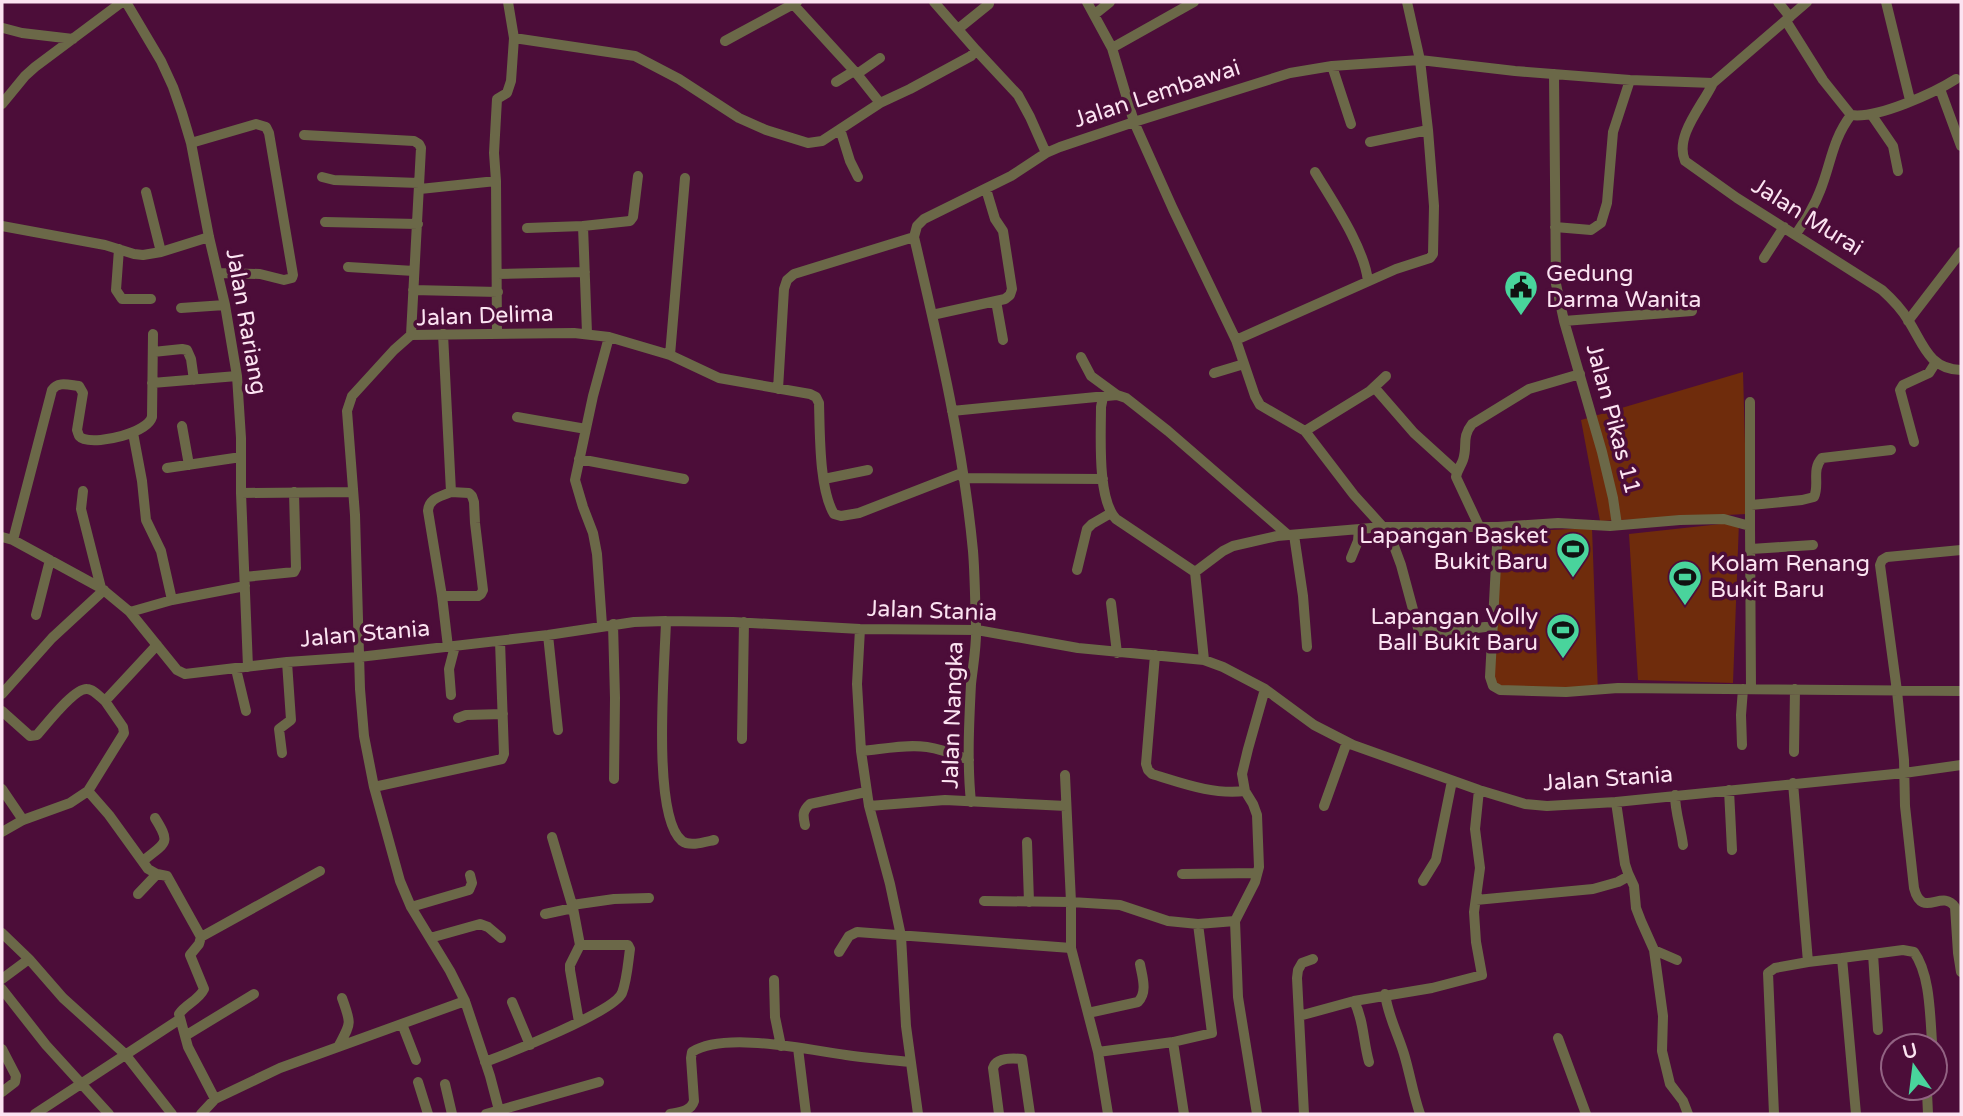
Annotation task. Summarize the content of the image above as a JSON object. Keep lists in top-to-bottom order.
{
  "streets": {
    "street": [
      "Jalan Lembawai",
      "Jalan Murai",
      "Jalan Delima",
      "Jalan Rariang",
      "Jalan Pikas 11",
      "Jalan Stania",
      "Jalan Nangka"
    ]
  },
  "crossings": [
    ["Jalan Lembawai", "Jalan Murai"],
    ["Jalan Lembawai", "Jalan Pikas 11"],
    ["Jalan Delima", "Jalan Stania"],
    ["Jalan Rariang", "Jalan Stania"],
    ["Jalan Stania", "Jalan Nangka"]
  ],
  "places": {
    "public building": ["Gedung Darma Wanita"],
    "sports": ["Lapangan Basket Bukit Baru", "Kolam Renang Bukit Baru", "Lapangan Volly Ball Bukit Baru"]
  },
  "north": "top"
}
